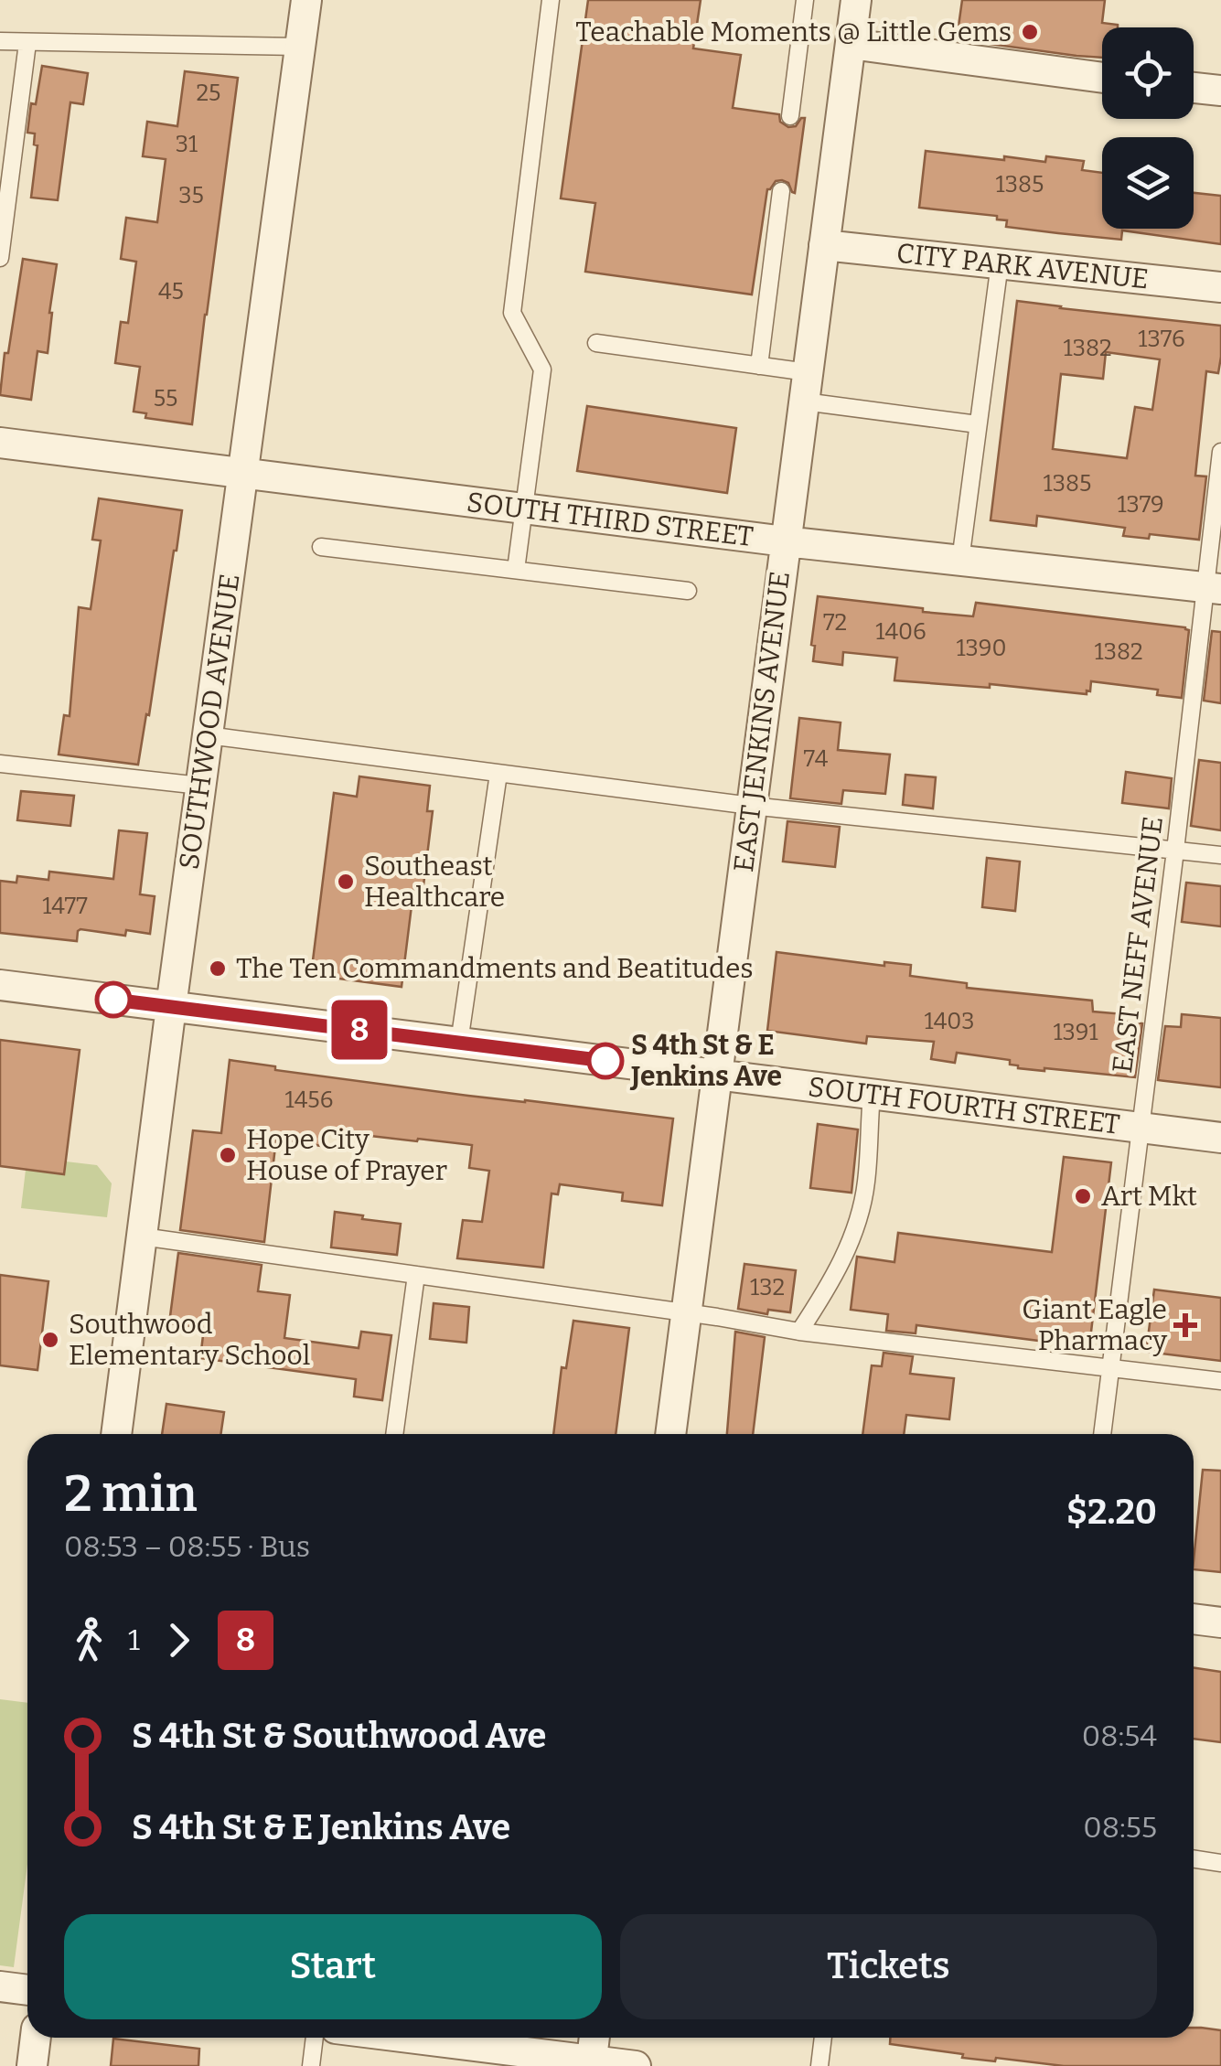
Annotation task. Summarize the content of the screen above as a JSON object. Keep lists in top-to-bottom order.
{
  "streets": {
    "street": [
      "CITY PARK AVENUE",
      "SOUTH THIRD STREET",
      "SOUTHWOOD AVENUE",
      "EAST JENKINS AVENUE",
      "SOUTH FOURTH STREET"
    ],
    "lane": ["EAST NEFF AVENUE"]
  },
  "crossings": [
    ["CITY PARK AVENUE", "EAST JENKINS AVENUE"],
    ["SOUTH THIRD STREET", "SOUTHWOOD AVENUE"],
    ["SOUTH THIRD STREET", "EAST JENKINS AVENUE"],
    ["SOUTH THIRD STREET", "EAST NEFF AVENUE"],
    ["SOUTHWOOD AVENUE", "SOUTH FOURTH STREET"],
    ["EAST JENKINS AVENUE", "SOUTH FOURTH STREET"],
    ["EAST NEFF AVENUE", "SOUTH FOURTH STREET"]
  ],
  "places": {
    "other": [
      "Teachable Moments @ Little Gems",
      "Southeast Healthcare",
      "The Ten Commandments and Beatitudes",
      "S 4th St & E Jenkins Ave",
      "Hope City House of Prayer",
      "Art Mkt",
      "Southwood Elementary School"
    ],
    "health": ["Giant Eagle Pharmacy"]
  },
  "lines": ["bus line 8"],
  "house_numbers": [
    "25",
    "31",
    "1385",
    "35",
    "45",
    "1376",
    "1382",
    "55",
    "1385",
    "1379",
    "72",
    "1406",
    "1390",
    "1382",
    "74",
    "1477",
    "1403",
    "1391",
    "1456",
    "132"
  ],
  "page": {
    "on_map": "8",
    "heading": ["2 min", "08:53 – 08:55 · Bus", "$2.20"],
    "legs": ["1", "8"],
    "list": [
      {
        "name": "S 4th St & Southwood Ave",
        "value": "08:54"
      },
      {
        "name": "S 4th St & E Jenkins Ave",
        "value": "08:55"
      }
    ],
    "buttons": ["Start", "Tickets"]
  }
}
